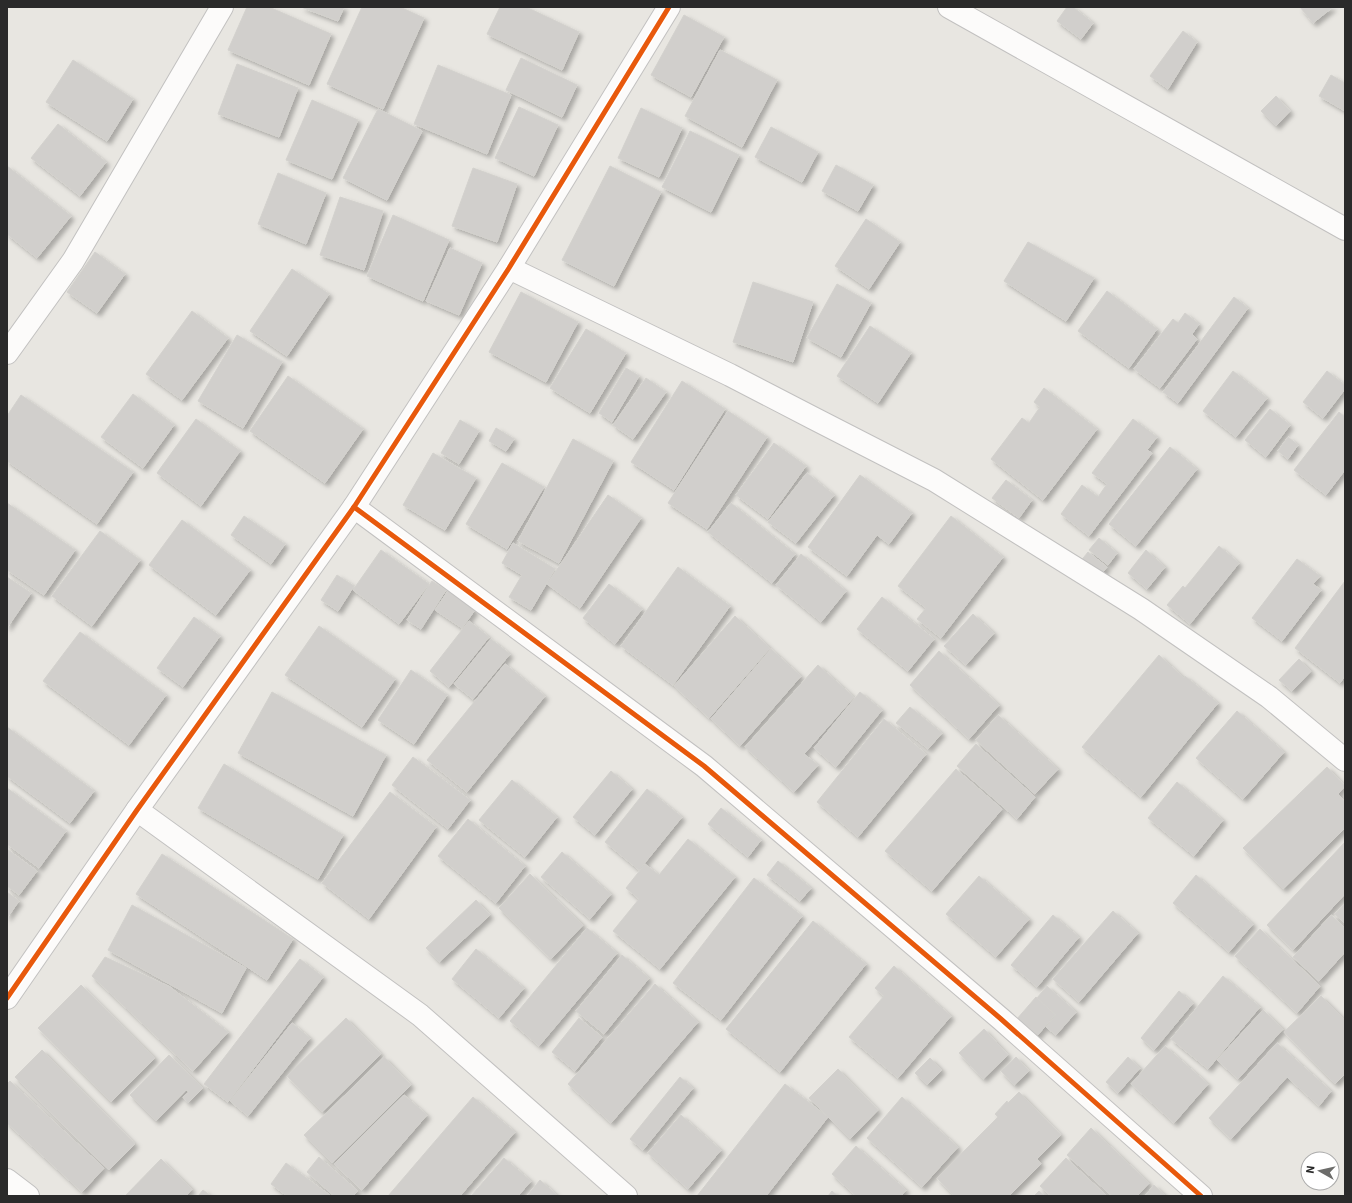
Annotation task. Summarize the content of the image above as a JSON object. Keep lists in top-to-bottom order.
{
  "north": "left"
}
